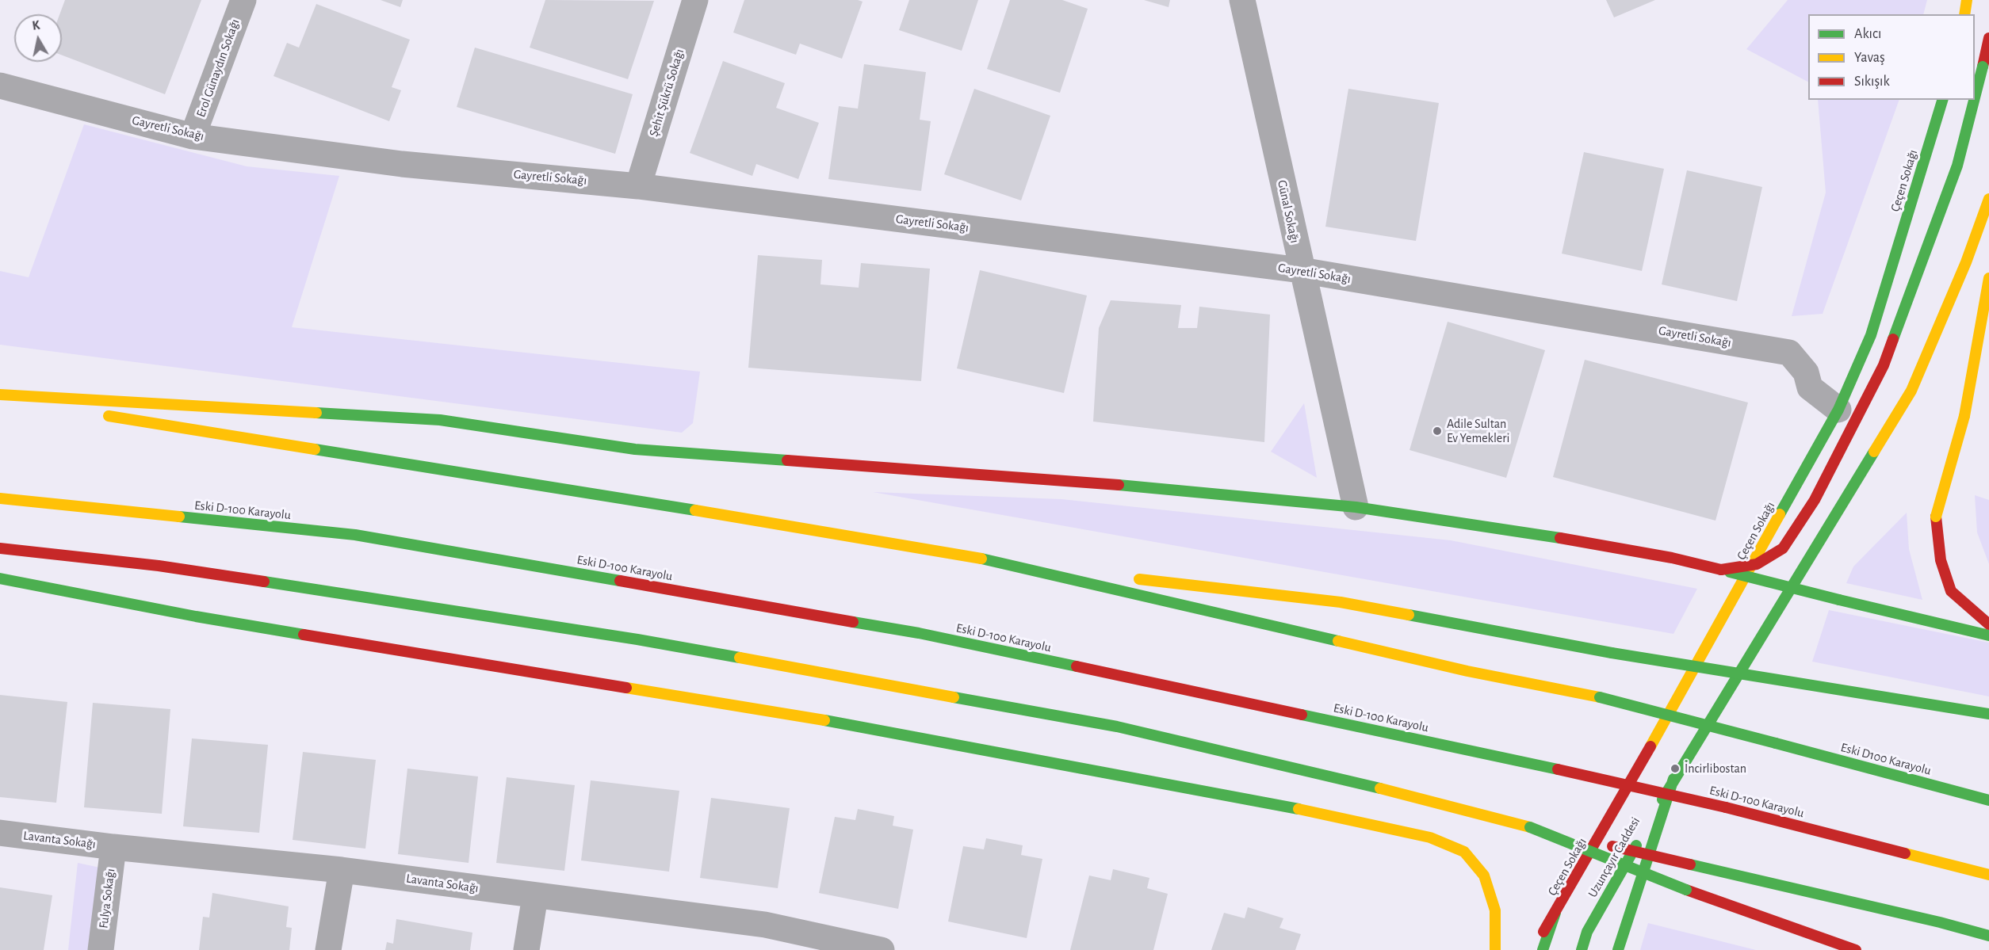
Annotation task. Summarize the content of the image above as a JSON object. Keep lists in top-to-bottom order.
{
  "streets": {
    "main road": [
      "Çeçen Sokağı",
      "Eski D-100 Karayolu",
      "Eski D100 Karayolu",
      "Uzunçayır Caddesi"
    ],
    "street": [
      "Erol Günaydın Sokağı",
      "Şehit Şükrü Sokağı",
      "Gayretli Sokağı",
      "Günal Sokağı",
      "Lavanta Sokağı",
      "Fulya Sokağı"
    ]
  },
  "crossings": [
    ["Erol Günaydın Sokağı", "Gayretli Sokağı"],
    ["Şehit Şükrü Sokağı", "Gayretli Sokağı"],
    ["Gayretli Sokağı", "Çeçen Sokağı"],
    ["Gayretli Sokağı", "Günal Sokağı"],
    ["Lavanta Sokağı", "Fulya Sokağı"]
  ],
  "places": ["Adile Sultan Ev Yemekleri", "İncirlibostan"],
  "legend": ["Akıcı", "Yavaş", "Sıkışık"],
  "north": "top"
}
